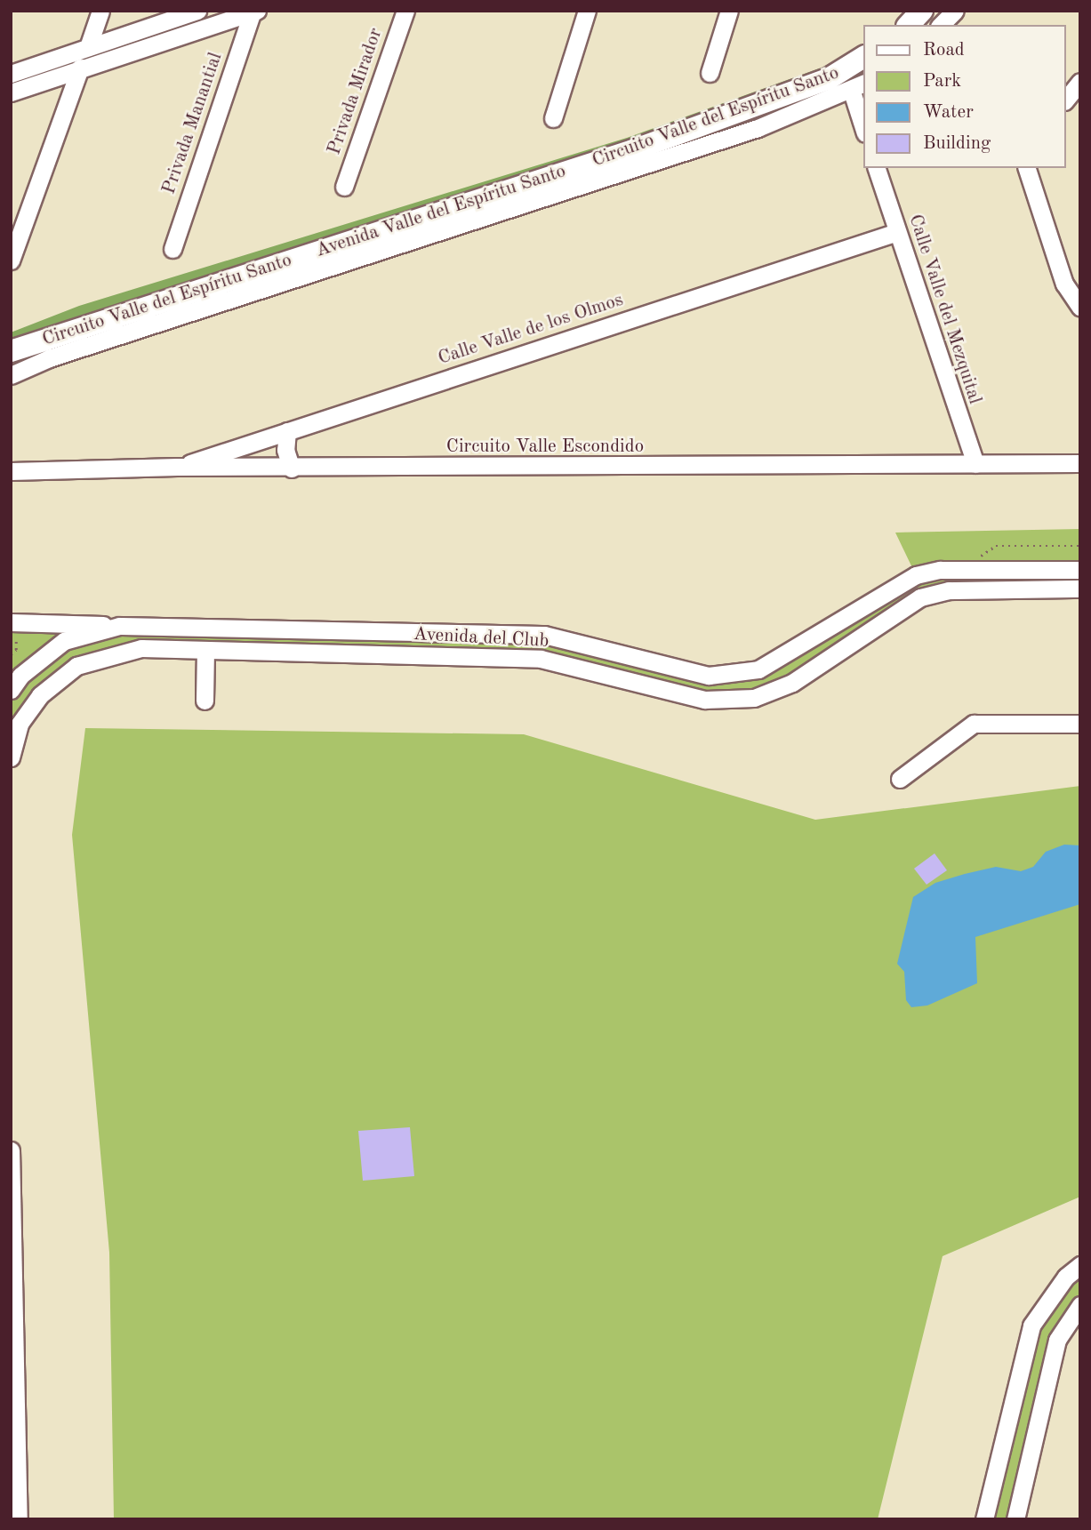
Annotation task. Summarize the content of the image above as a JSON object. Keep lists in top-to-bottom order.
{
  "streets": {
    "main road": ["Avenida Valle del Espíritu Santo"],
    "street": [
      "Privada Mirador",
      "Circuito Valle del Espíritu Santo",
      "Privada Manantial",
      "Calle Valle del Mezquital",
      "Calle Valle de los Olmos",
      "Circuito Valle Escondido",
      "Avenida del Club"
    ]
  },
  "crossings": [
    ["Calle Valle del Mezquital", "Calle Valle de los Olmos"],
    ["Calle Valle del Mezquital", "Circuito Valle Escondido"],
    ["Calle Valle de los Olmos", "Circuito Valle Escondido"]
  ],
  "legend": [
    "Road",
    "Park",
    "Water",
    "Building"
  ]
}
